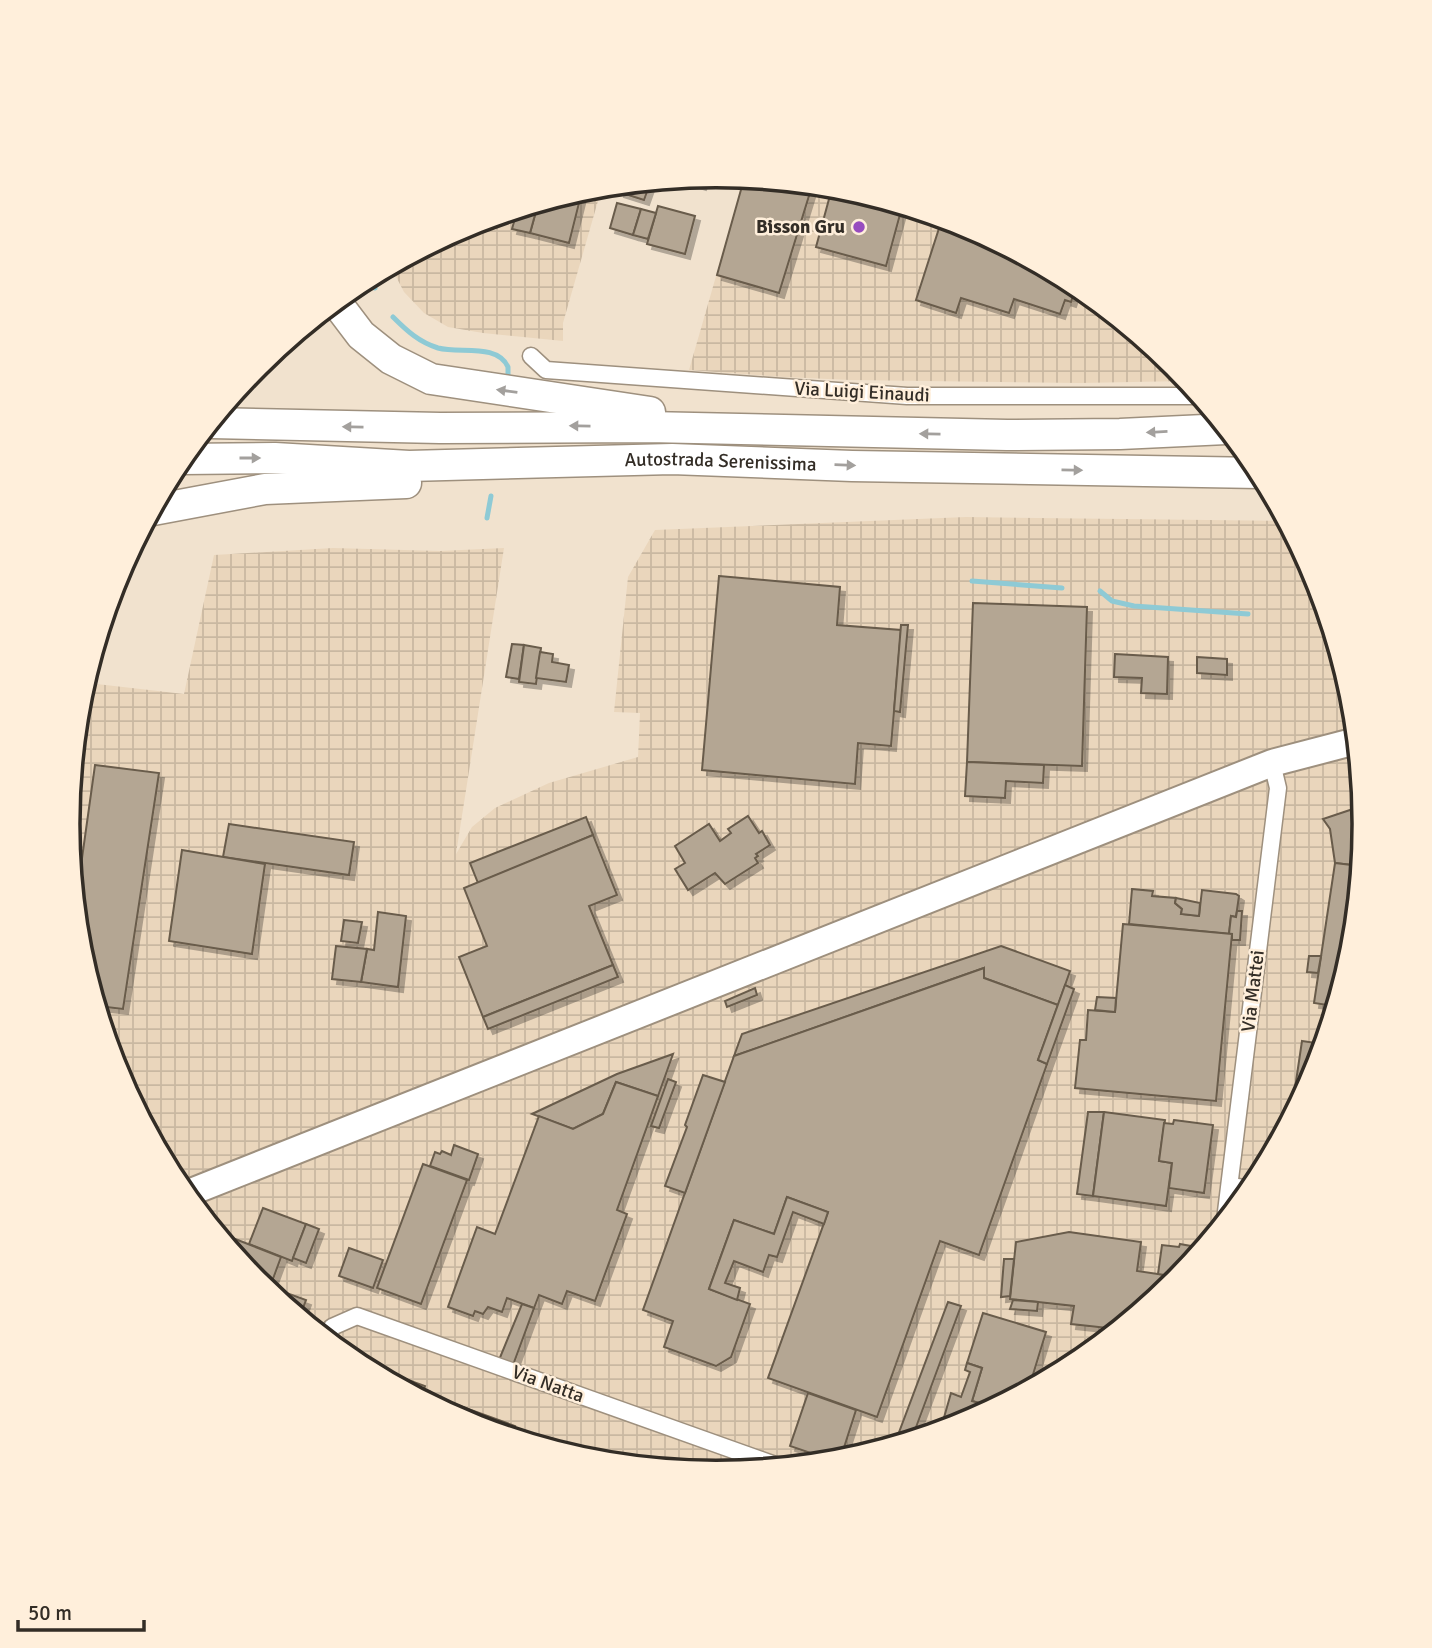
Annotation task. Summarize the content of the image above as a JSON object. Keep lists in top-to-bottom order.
{
  "streets": {
    "highway": ["Autostrada Serenissima"],
    "street": ["Via Luigi Einaudi", "Via Mattei", "Via Natta"]
  },
  "places": ["Bisson Gru"],
  "scale_bar": "50 m"
}
